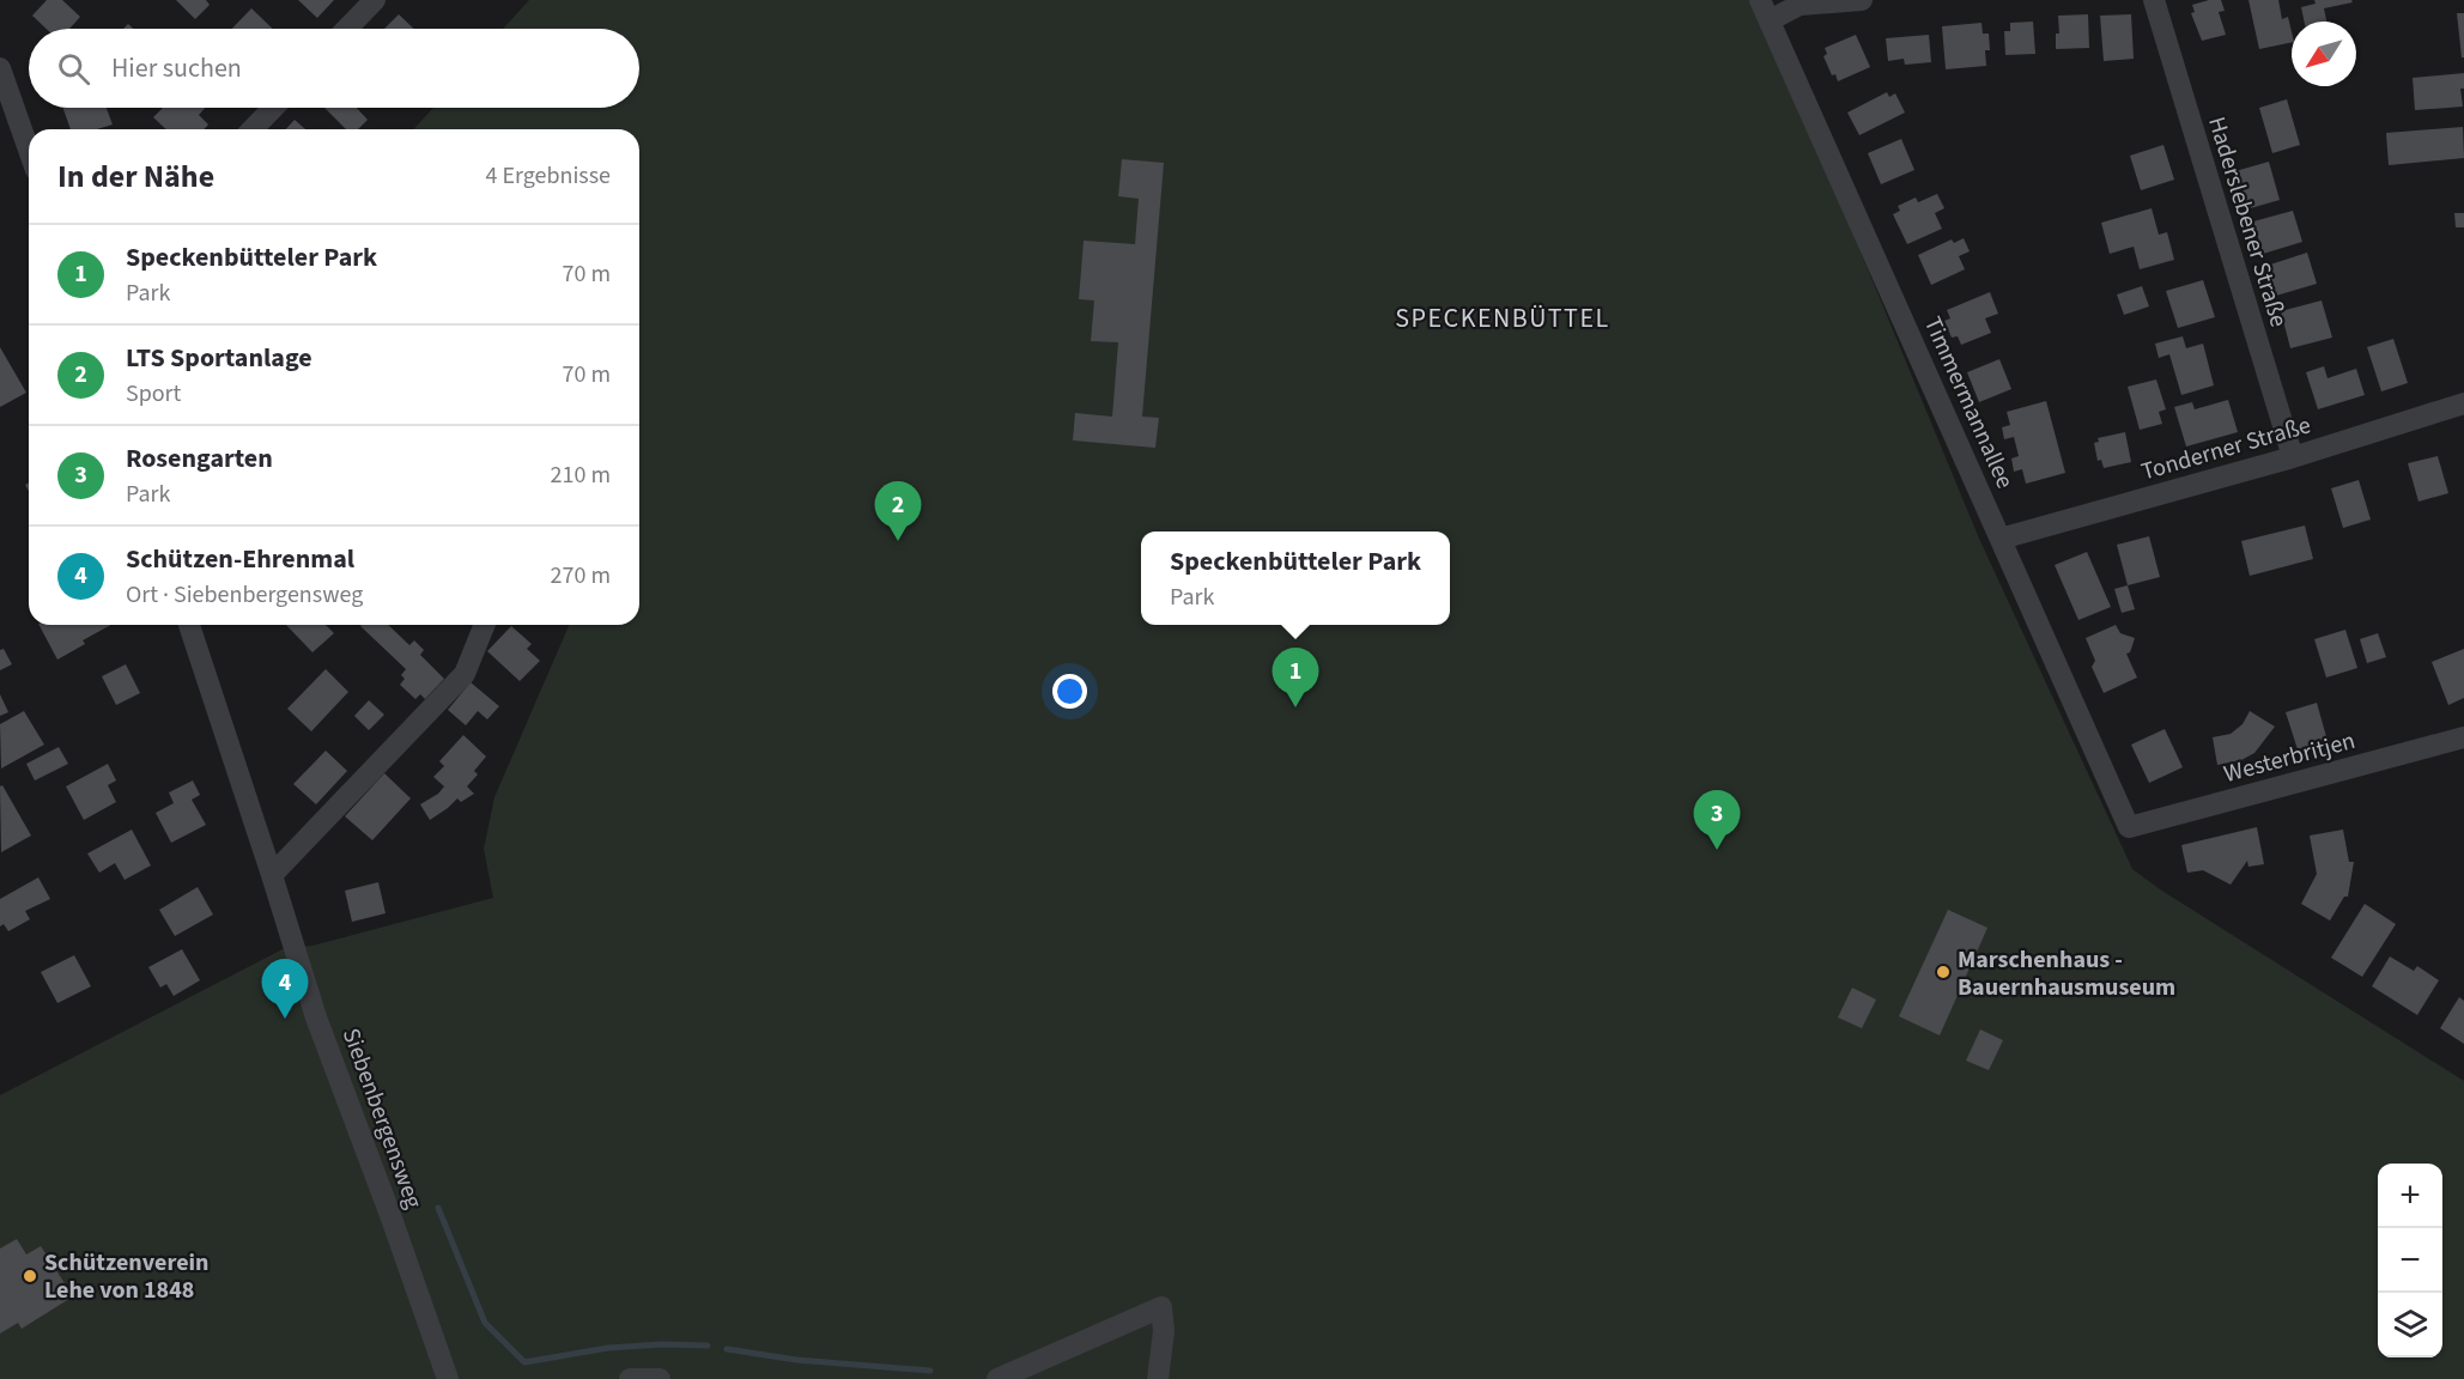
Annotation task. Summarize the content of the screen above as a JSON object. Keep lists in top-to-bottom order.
{
  "streets": {
    "street": [
      "Haderslebener Straße",
      "Timmermannallee",
      "Tonderner Straße",
      "Westerbritjen",
      "Siebenbergensweg"
    ]
  },
  "crossings": [
    ["Haderslebener Straße", "Tonderner Straße"],
    ["Timmermannallee", "Tonderner Straße"],
    ["Timmermannallee", "Westerbritjen"]
  ],
  "districts": ["SPECKENBÜTTEL"],
  "places": ["Marschenhaus - Bauernhausmuseum", "Schützenverein Lehe von 1848"],
  "north": "bottom left",
  "page": {
    "search": "Hier suchen",
    "heading": ["In der Nähe", "4 Ergebnisse"],
    "list": [
      {
        "mark": "1",
        "name": "Speckenbütteler Park",
        "note": "Park",
        "value": "70 m"
      },
      {
        "mark": "2",
        "name": "LTS Sportanlage",
        "note": "Sport",
        "value": "70 m"
      },
      {
        "mark": "3",
        "name": "Rosengarten",
        "note": "Park",
        "value": "210 m"
      },
      {
        "mark": "4",
        "name": "Schützen-Ehrenmal",
        "note": "Ort · Siebenbergensweg",
        "value": "270 m"
      }
    ],
    "pins": [
      "2",
      "1",
      "3",
      "4"
    ],
    "popup": ["Speckenbütteler Park", "Park"],
    "map_buttons": ["+", "−"]
  }
}
